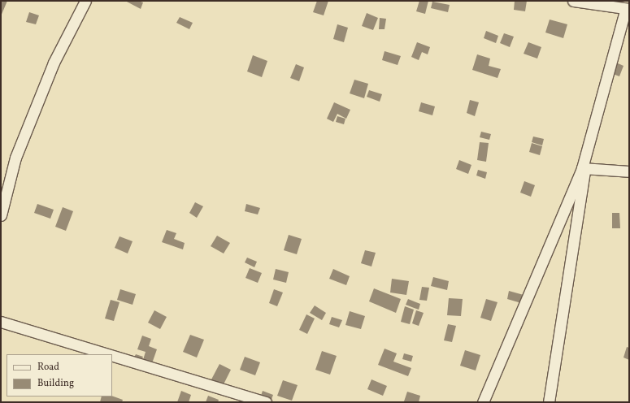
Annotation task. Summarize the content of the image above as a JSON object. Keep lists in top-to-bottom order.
{
  "legend": ["Road", "Building"]
}
